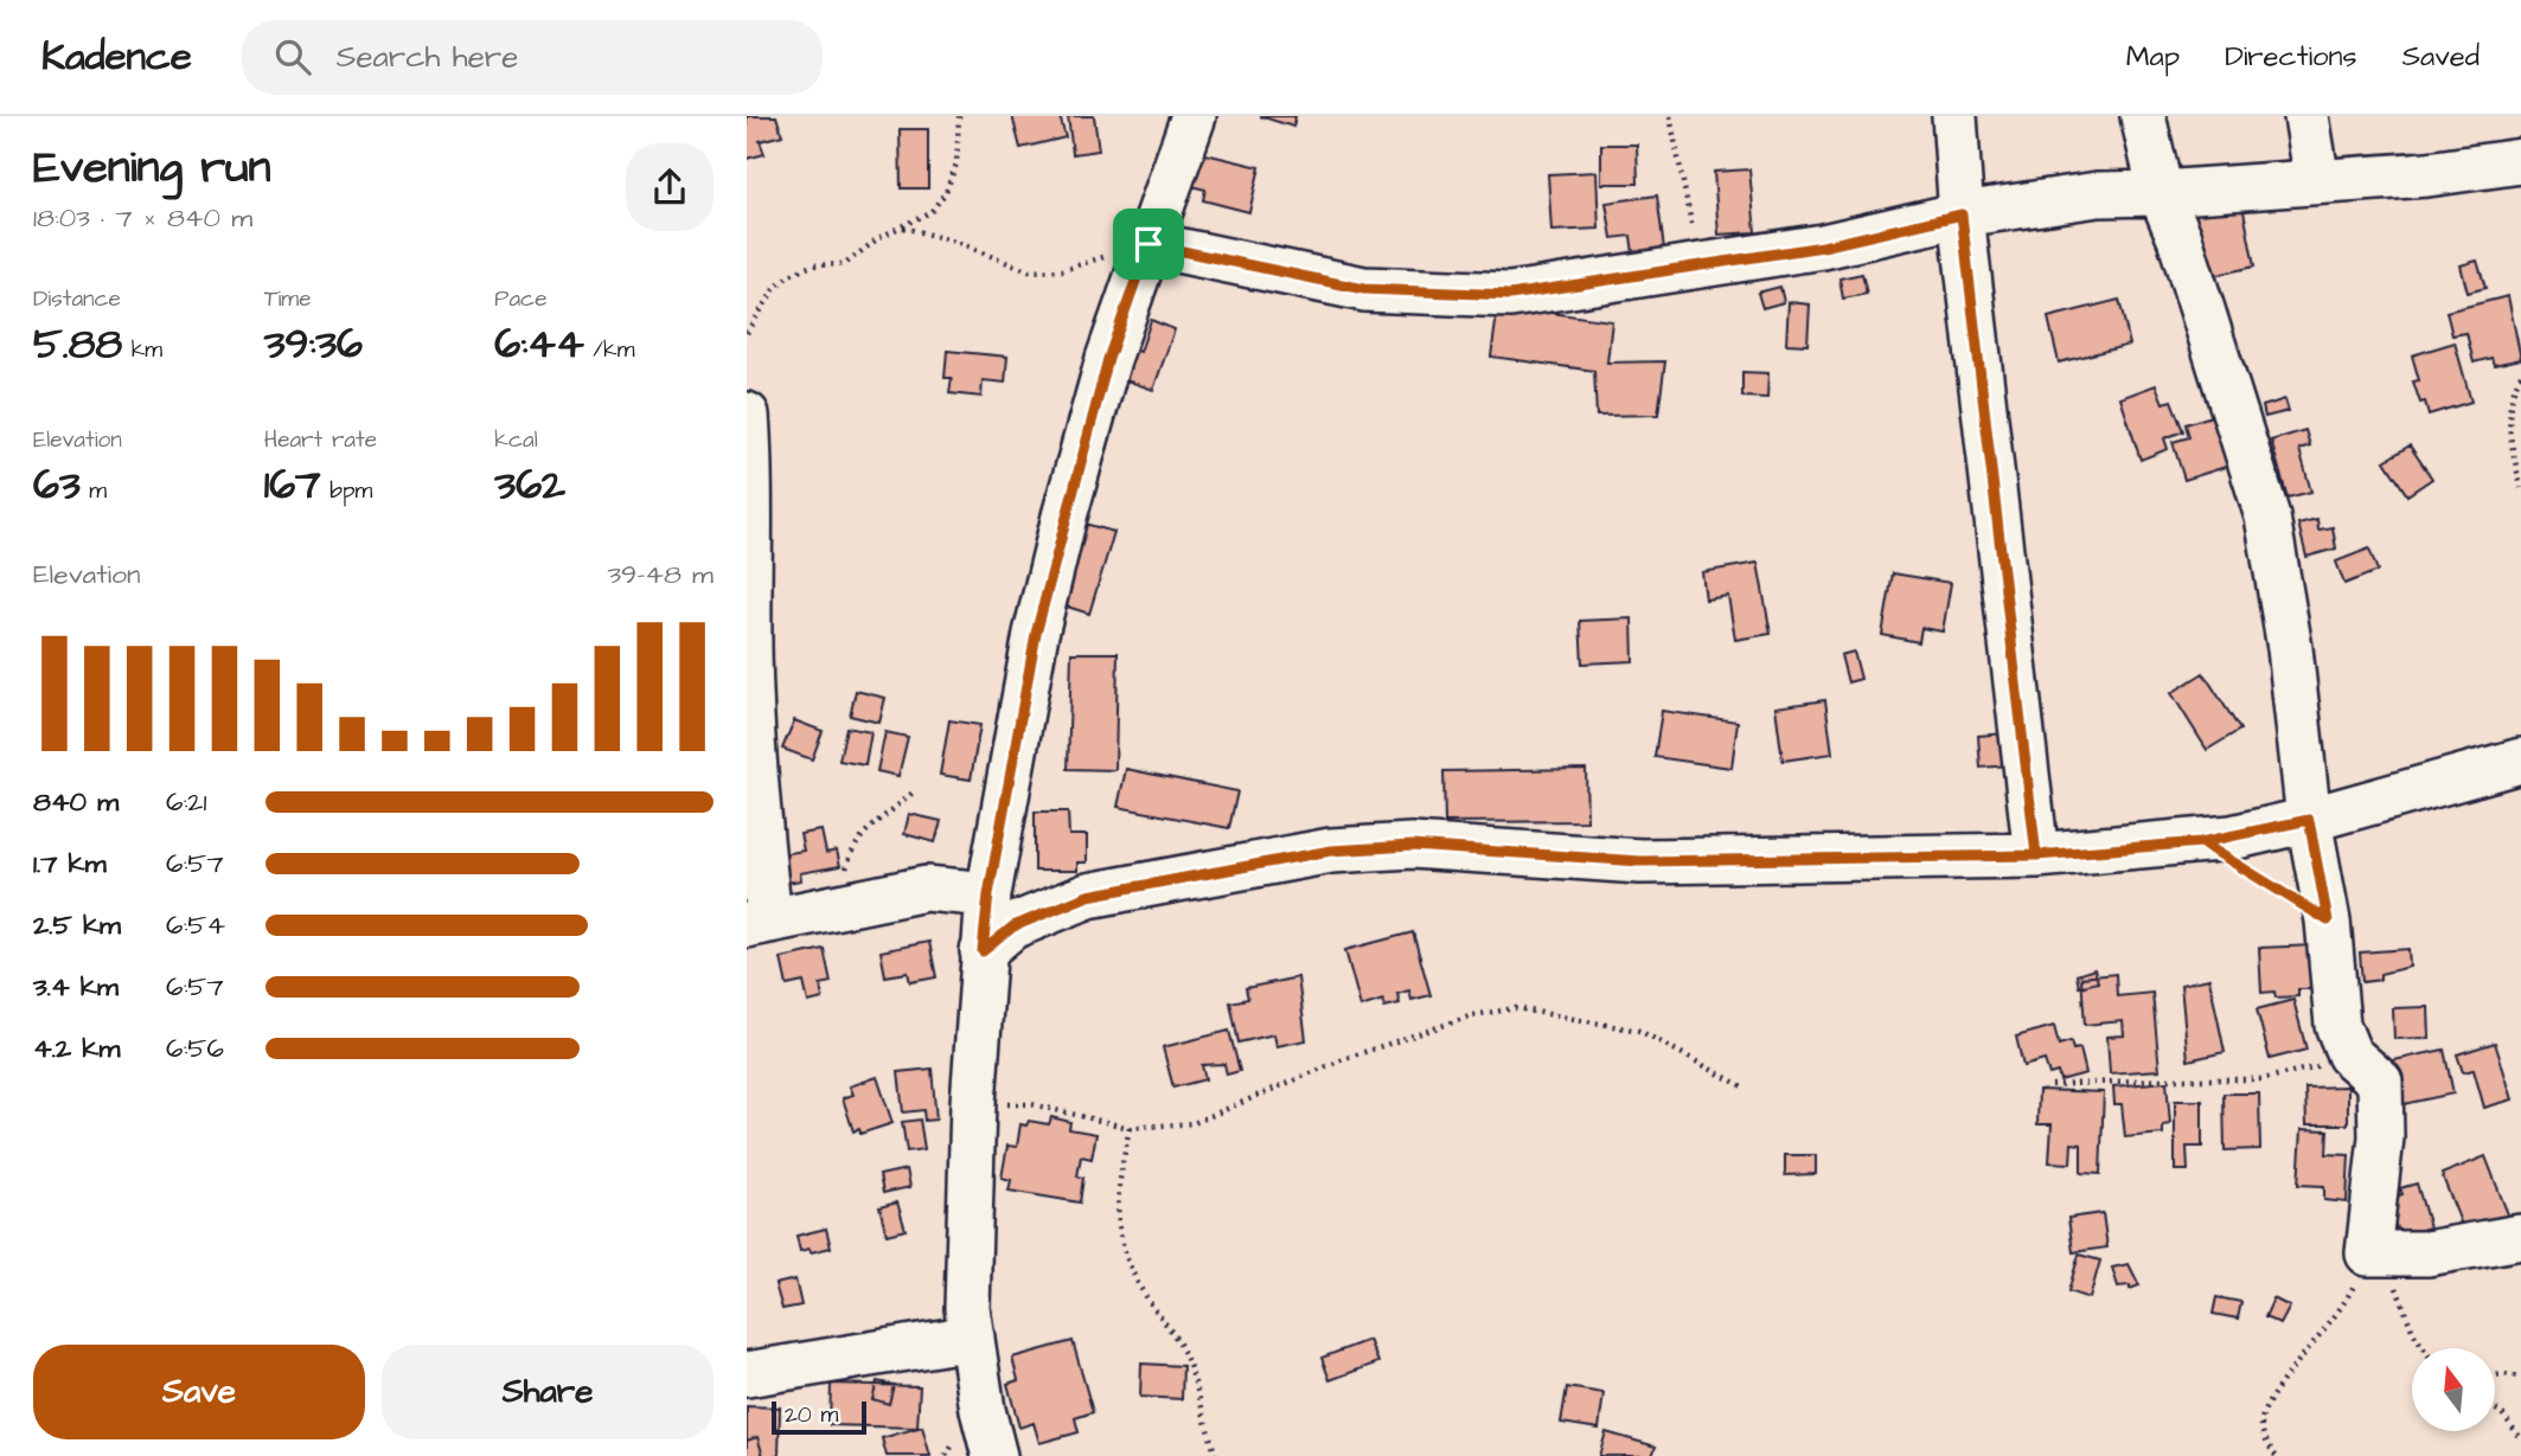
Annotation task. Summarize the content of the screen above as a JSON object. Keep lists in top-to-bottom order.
{
  "scale_bar": "20 m",
  "north": "top",
  "page": {
    "header": "Kadence",
    "search": "Search here",
    "nav": ["Map", "Directions", "Saved"],
    "heading": ["Evening run", "18:03 · 7 × 840 m"],
    "stats": [
      ["Distance", "5.88 km"],
      ["Time", "39:36"],
      ["Pace", "6:44 /km"],
      ["Elevation", "63 m"],
      ["Heart rate", "167 bpm"],
      ["kcal", "362"]
    ],
    "chart": ["Elevation", "39–48 m"],
    "list": [
      {
        "name": "840 m",
        "note": "6:21"
      },
      {
        "name": "1.7 km",
        "note": "6:57"
      },
      {
        "name": "2.5 km",
        "note": "6:54"
      },
      {
        "name": "3.4 km",
        "note": "6:57"
      },
      {
        "name": "4.2 km",
        "note": "6:56"
      }
    ],
    "buttons": ["Save", "Share"],
    "scale": "20 m"
  }
}
